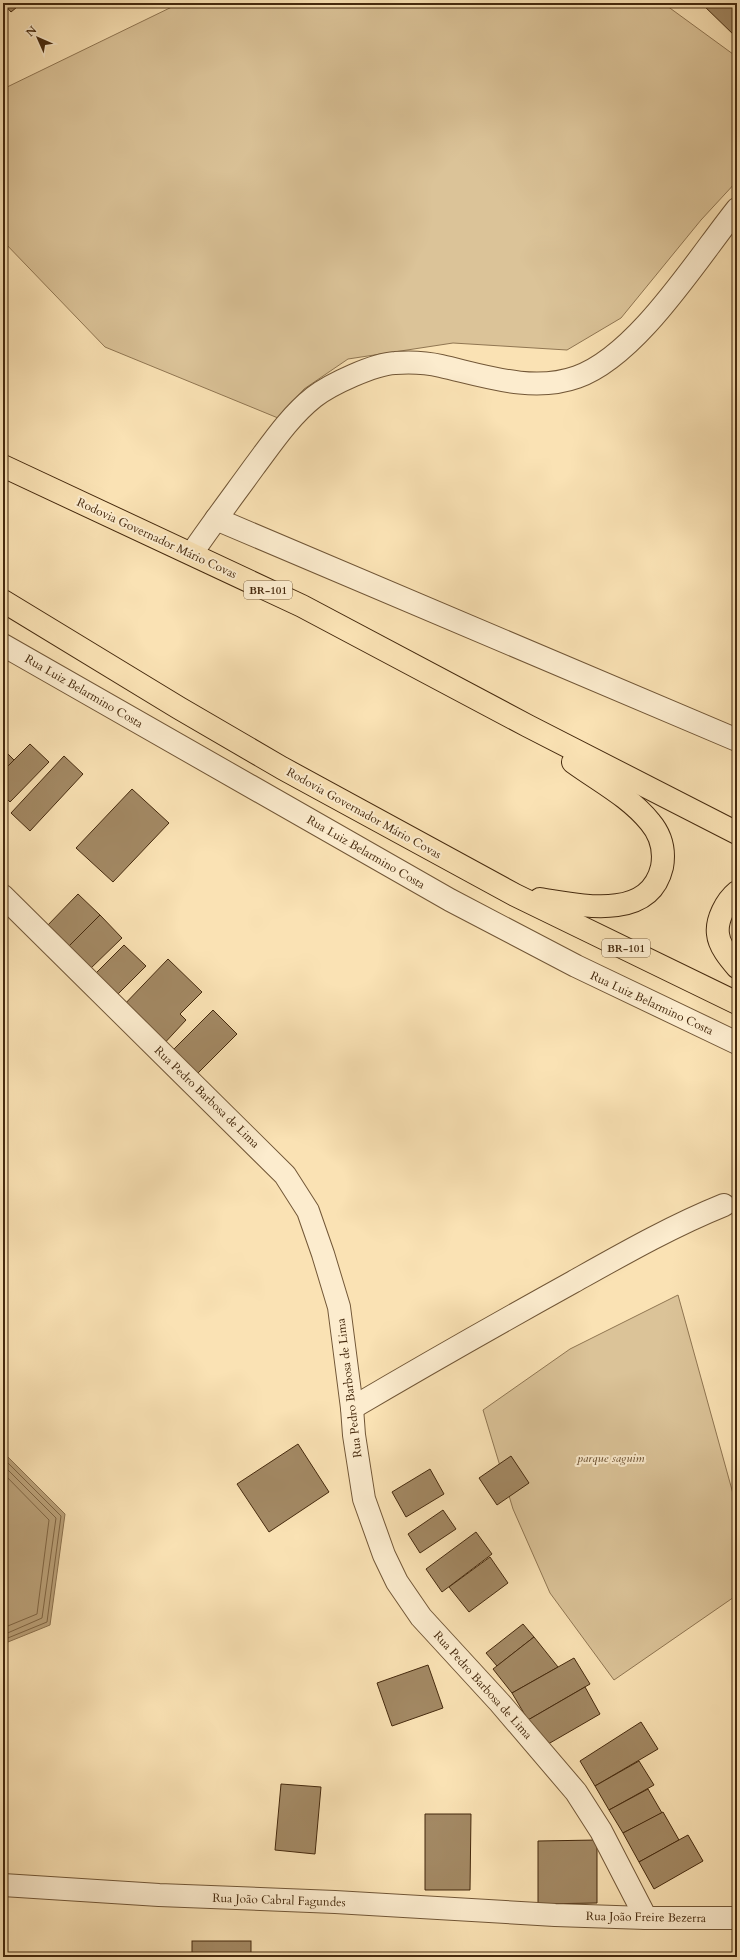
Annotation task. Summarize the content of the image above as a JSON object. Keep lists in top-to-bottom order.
{
  "streets": {
    "highway": ["Rodovia Governador Mário Covas", "BR-101"],
    "street": [
      "Rua Luiz Belarmino Costa",
      "Rua Pedro Barbosa de Lima",
      "Rua João Cabral Fagundes",
      "Rua João Freire Bezerra"
    ]
  },
  "crossings": [
    ["Rua Pedro Barbosa de Lima", "Rua João Freire Bezerra"],
    ["Rua João Cabral Fagundes", "Rua João Freire Bezerra"]
  ],
  "parks": ["parque saguim"],
  "north": "top left"
}
